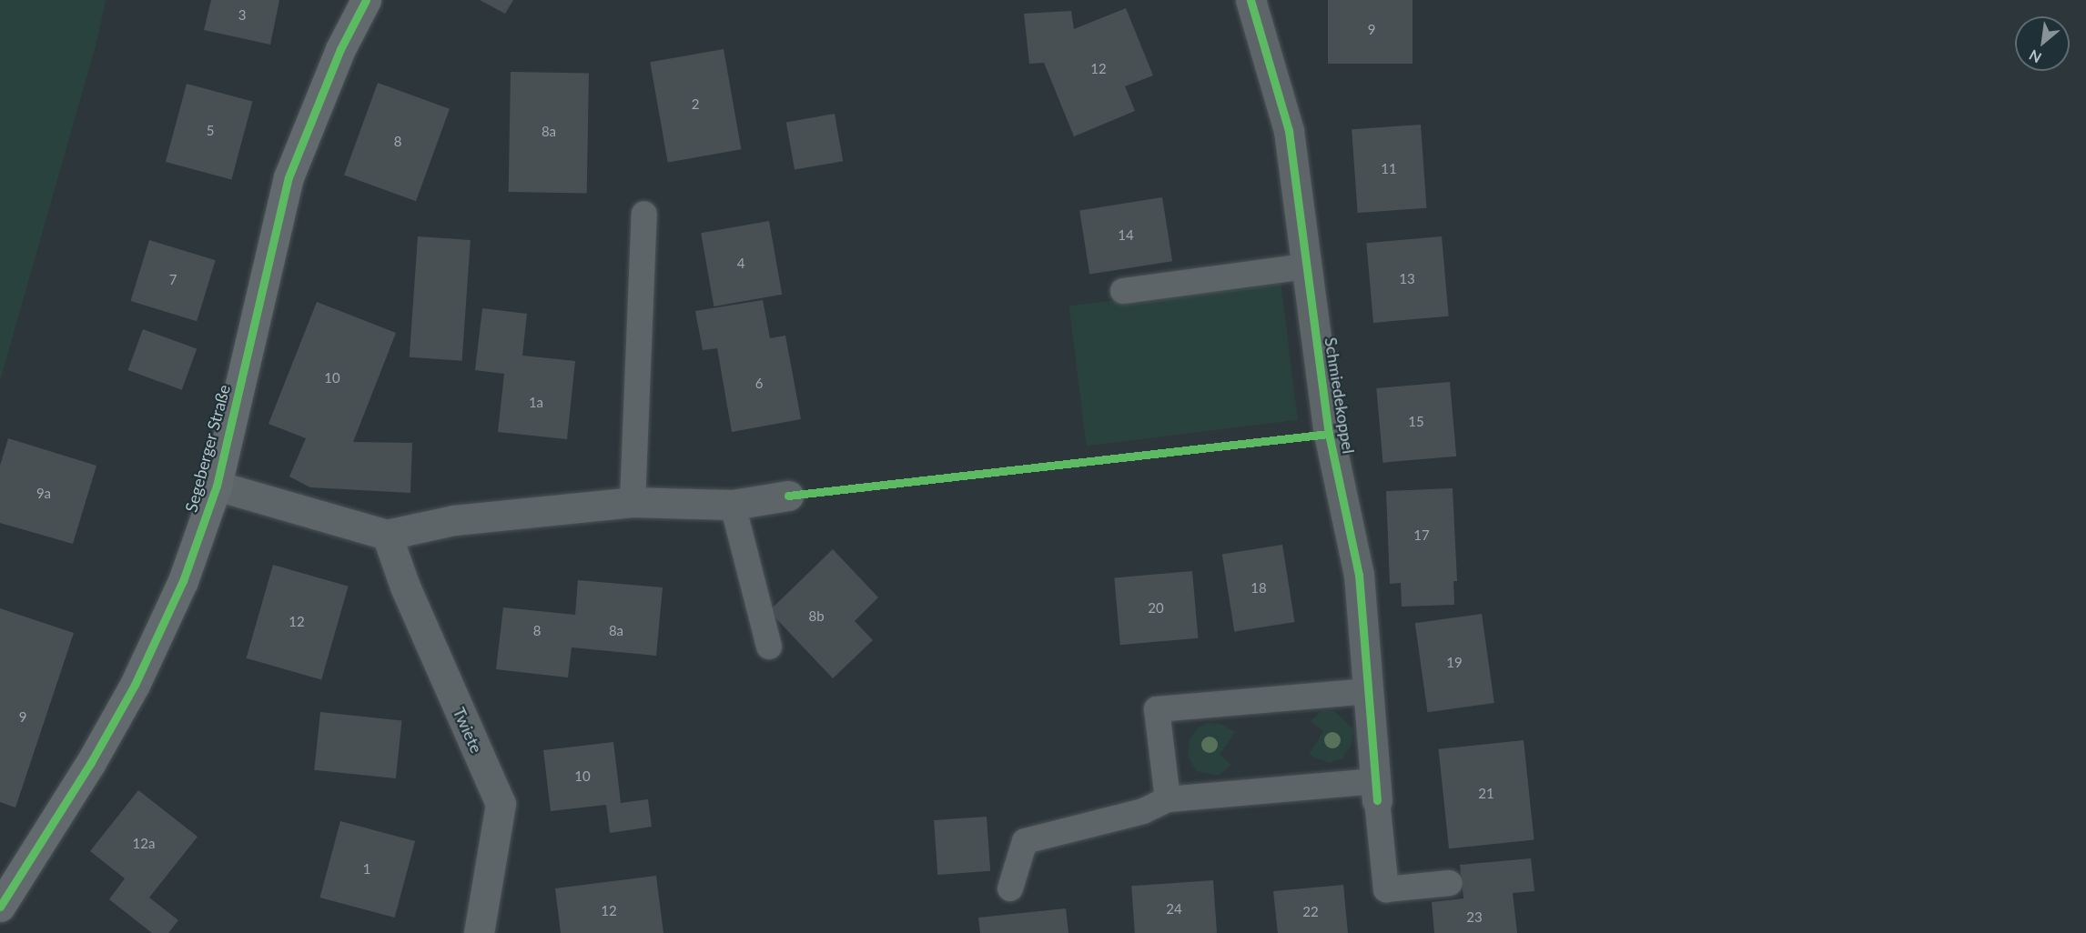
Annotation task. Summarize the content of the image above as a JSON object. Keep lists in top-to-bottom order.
{
  "streets": {
    "main road": ["Segeberger Straße"],
    "street": ["Schmiedekoppel", "Twiete"]
  },
  "house_numbers": [
    "3",
    "9",
    "12",
    "2",
    "5",
    "8a",
    "8",
    "11",
    "14",
    "4",
    "13",
    "7",
    "10",
    "6",
    "1a",
    "15",
    "9a",
    "17",
    "18",
    "20",
    "8b",
    "12",
    "8",
    "8a",
    "19",
    "9",
    "10",
    "21",
    "12a",
    "1",
    "24",
    "12",
    "22",
    "23"
  ],
  "north": "bottom left"
}
